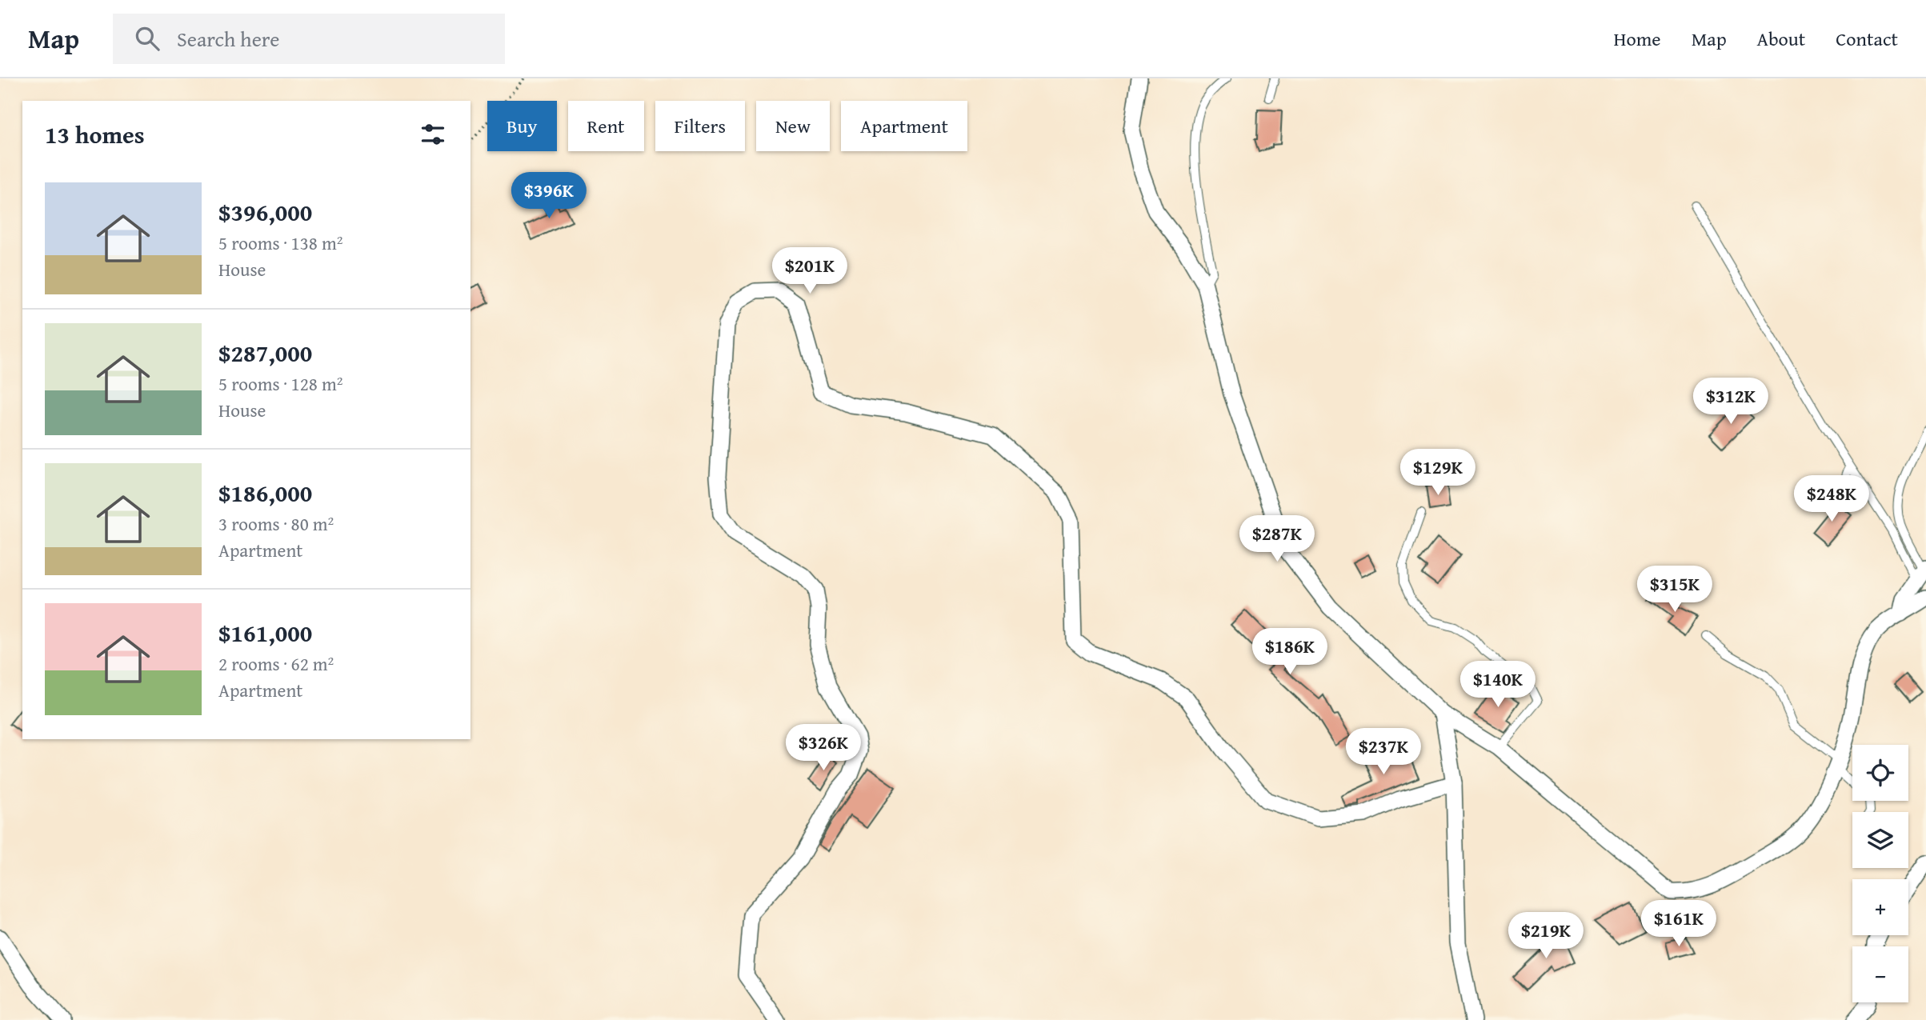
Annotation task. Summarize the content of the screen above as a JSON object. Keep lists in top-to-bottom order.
{
  "page": {
    "header": "Map",
    "search": "Search here",
    "nav": [
      "Home",
      "Map",
      "About",
      "Contact"
    ],
    "chip": [
      "Buy",
      "Rent",
      "Filters",
      "New",
      "Apartment"
    ],
    "heading": "13 homes",
    "list": [
      {
        "name": "$396,000",
        "note": "5 rooms · 138 m² · House"
      },
      {
        "name": "$287,000",
        "note": "5 rooms · 128 m² · House"
      },
      {
        "name": "$186,000",
        "note": "3 rooms · 80 m² · Apartment"
      },
      {
        "name": "$161,000",
        "note": "2 rooms · 62 m² · Apartment"
      }
    ],
    "price": [
      "$396K",
      "$201K",
      "$312K",
      "$129K",
      "$248K",
      "$287K",
      "$315K",
      "$186K",
      "$140K",
      "$326K",
      "$237K",
      "$161K",
      "$219K"
    ],
    "map_buttons": ["+", "−"]
  }
}
